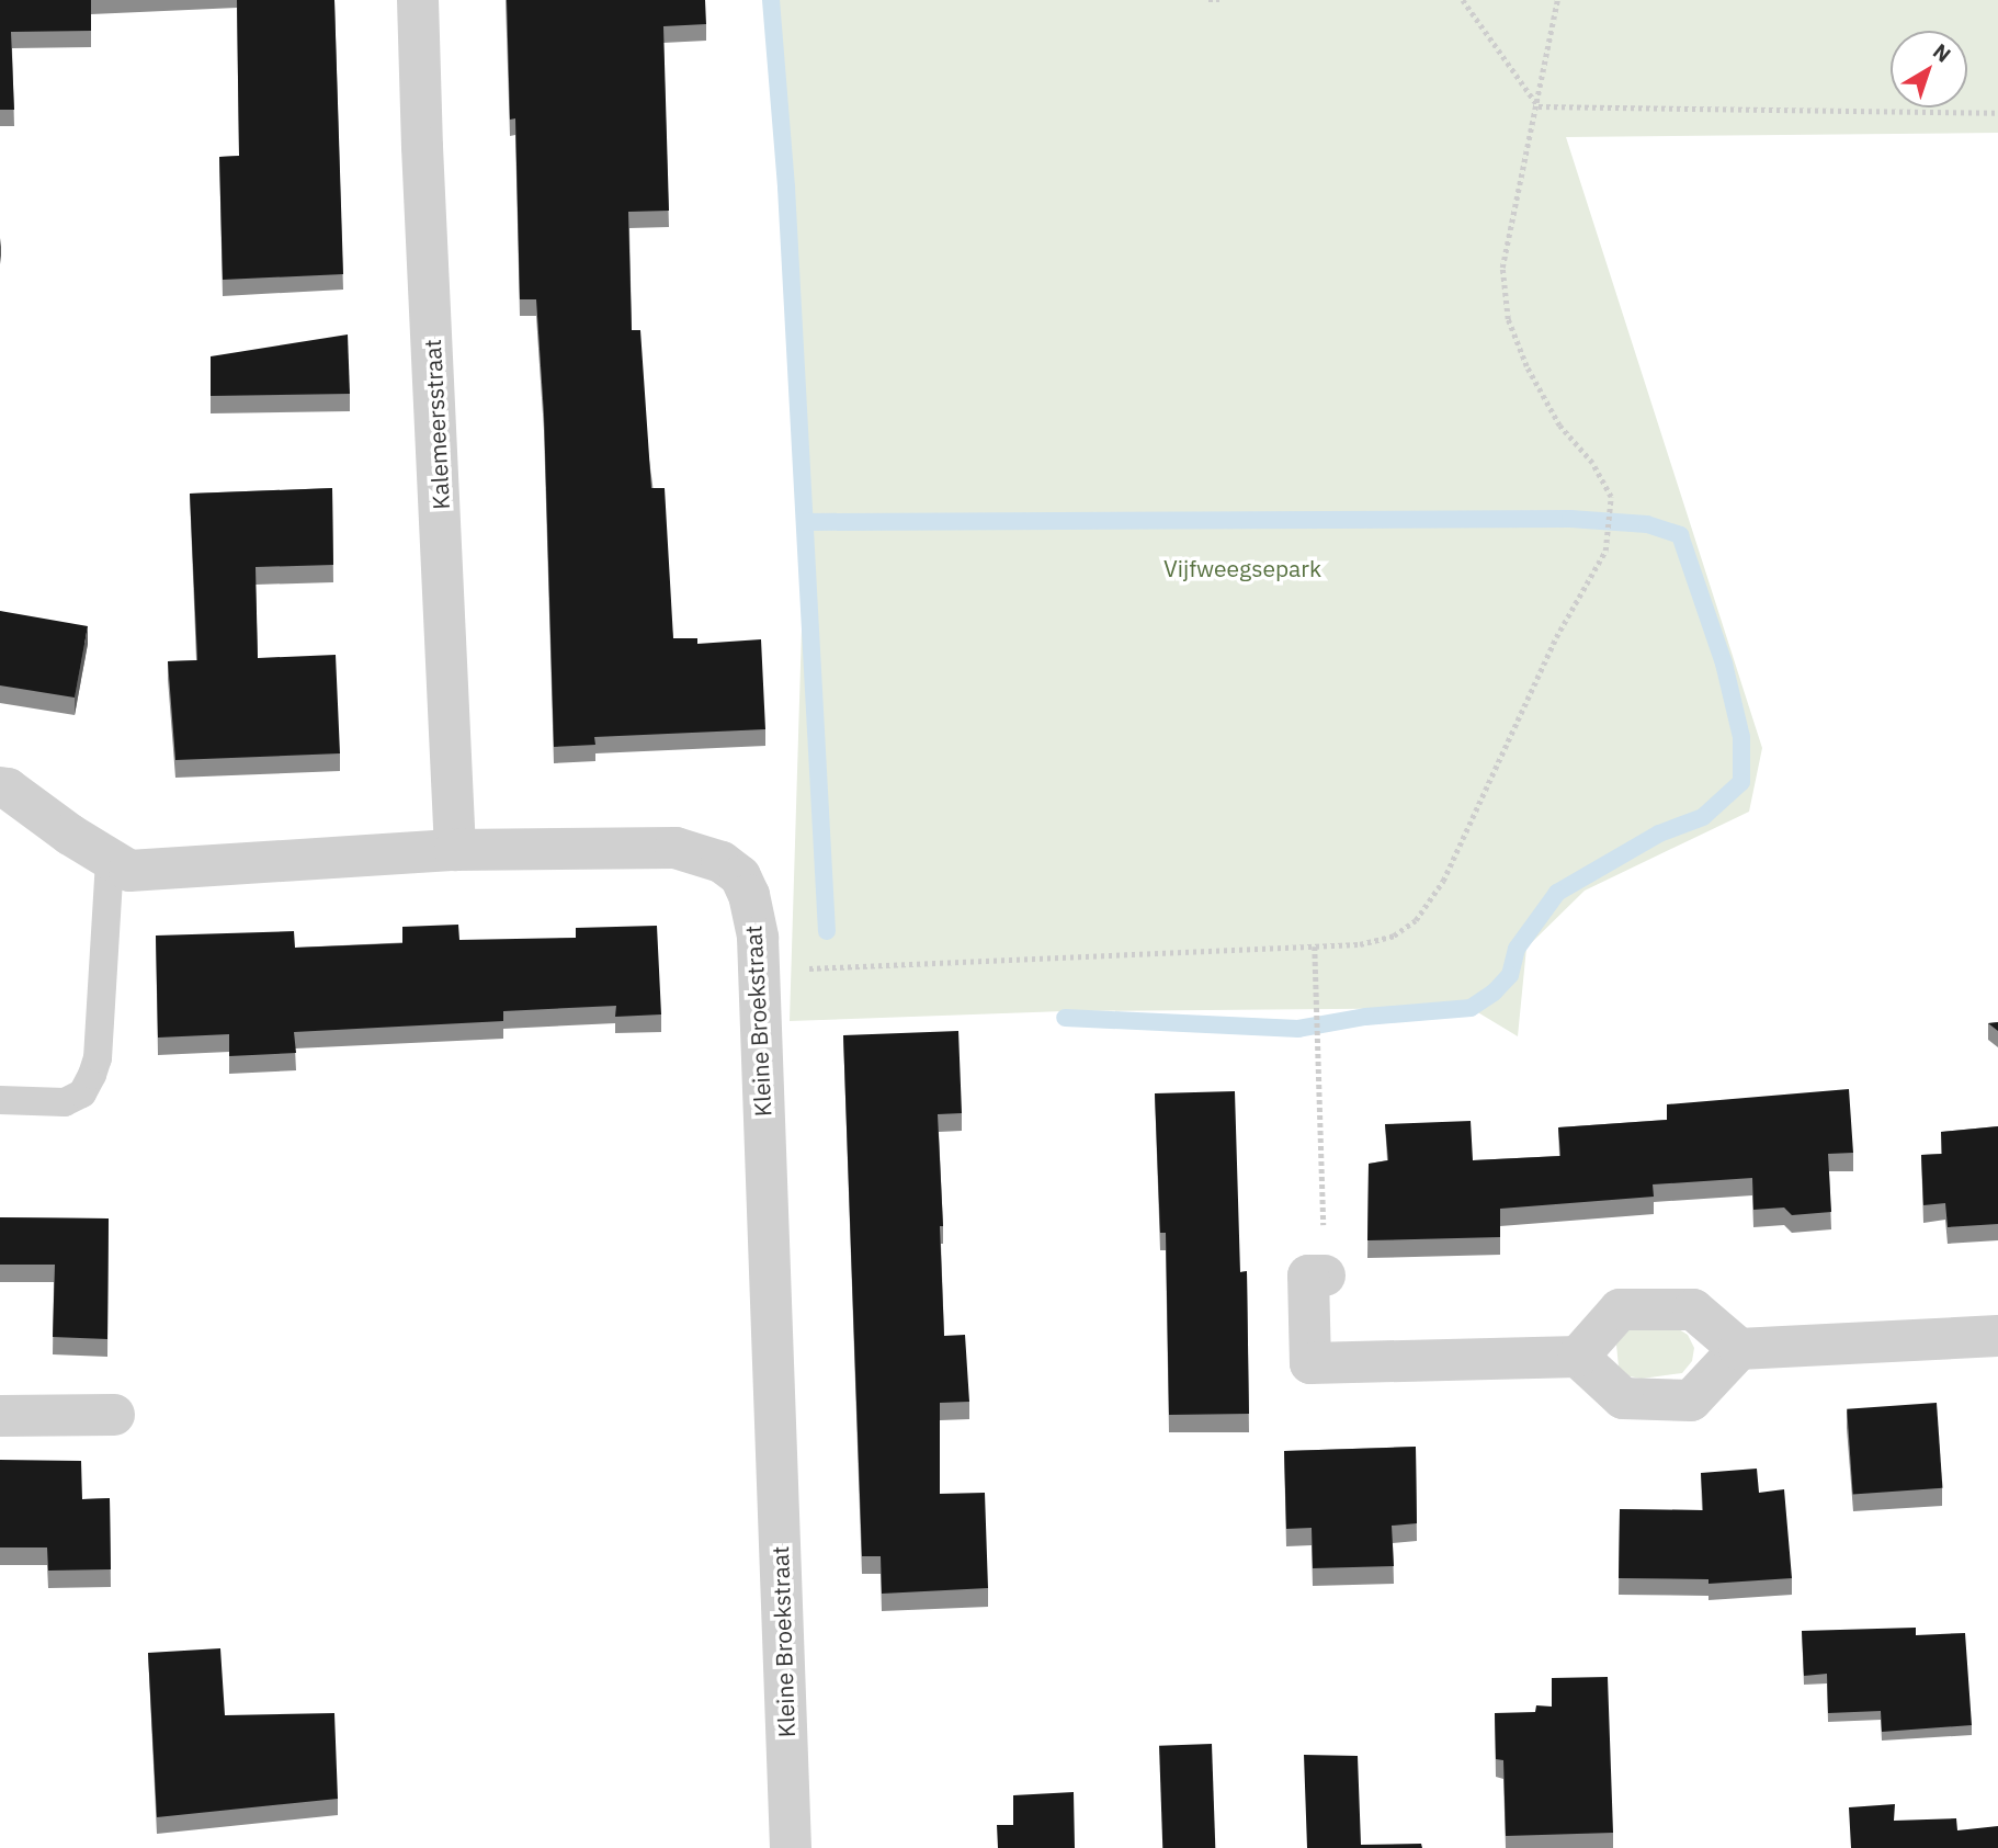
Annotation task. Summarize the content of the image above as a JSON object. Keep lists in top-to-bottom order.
{
  "streets": {
    "street": ["Kalemeersstraat", "Kleine Broekstraat"]
  },
  "crossings": [
    ["Kalemeersstraat", "Kleine Broekstraat"]
  ],
  "parks": ["Vijfweegsepark"],
  "north": "top right"
}
